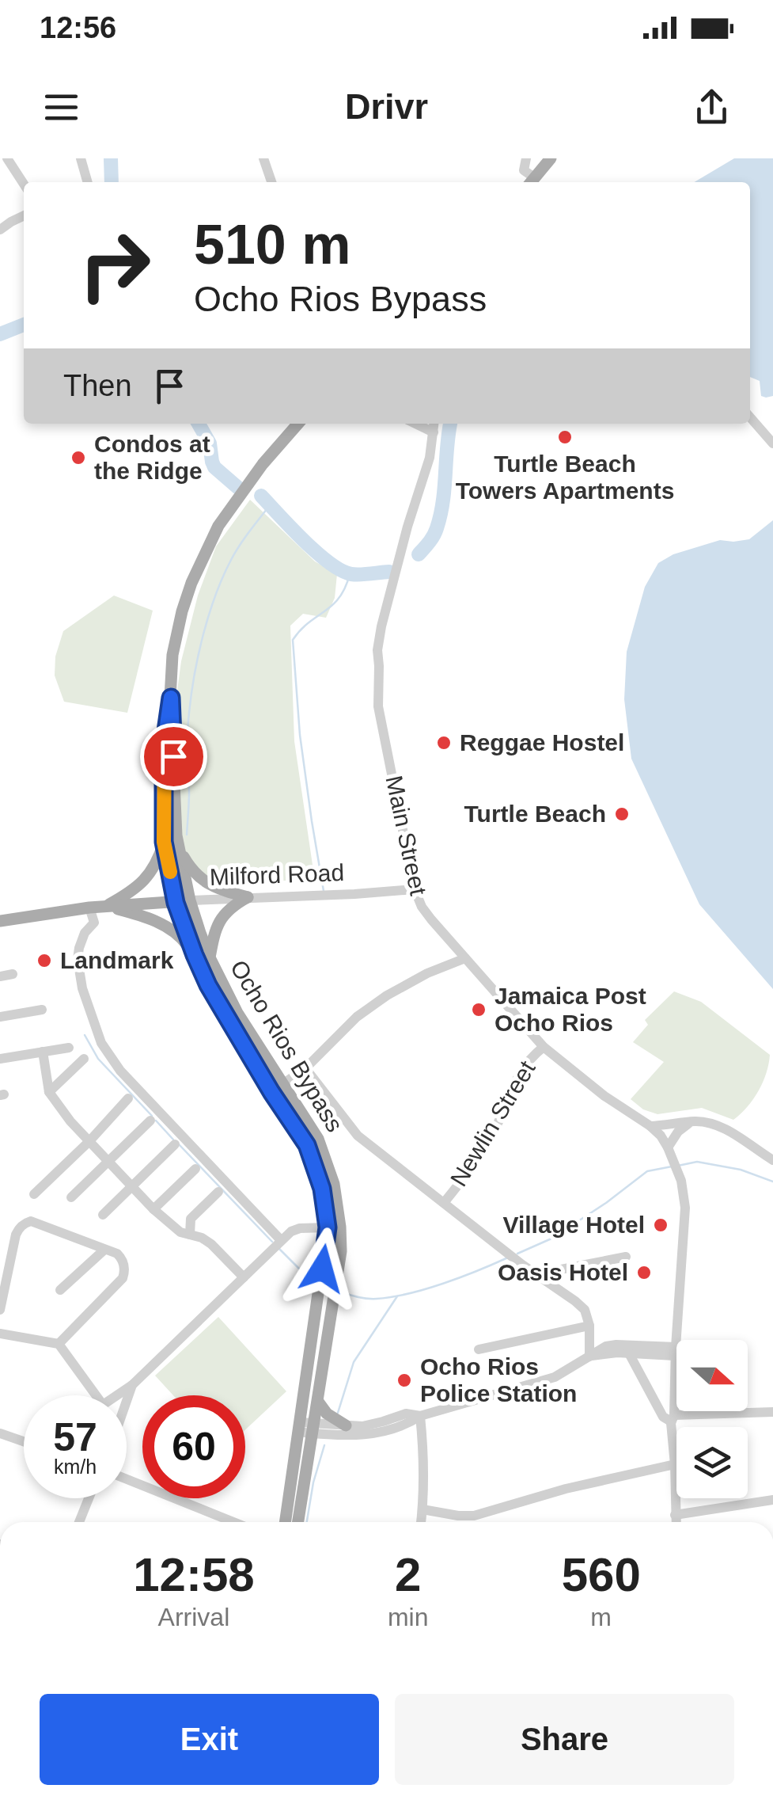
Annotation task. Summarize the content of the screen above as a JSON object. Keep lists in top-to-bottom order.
{
  "streets": {
    "main road": ["Milford Road", "Ocho Rios Bypass"],
    "street": ["Main Street", "Newlin Street"]
  },
  "crossings": [
    ["Main Street", "Milford Road"],
    ["Main Street", "Newlin Street"],
    ["Milford Road", "Ocho Rios Bypass"]
  ],
  "places": [
    "Turtle Beach Towers Apartments",
    "Condos at the Ridge",
    "Reggae Hostel",
    "Turtle Beach",
    "Landmark",
    "Jamaica Post Ocho Rios",
    "Village Hotel",
    "Oasis Hotel",
    "Ocho Rios Police Station"
  ],
  "north": "right",
  "page": {
    "status": "12:56",
    "header": "Drivr",
    "turn": ["510 m", "Ocho Rios Bypass"],
    "then": "Then",
    "speed": "57 km/h",
    "limit": "60",
    "eta": [
      "12:58",
      "Arrival",
      "2",
      "min",
      "560",
      "m"
    ],
    "buttons": ["Exit", "Share"]
  }
}
